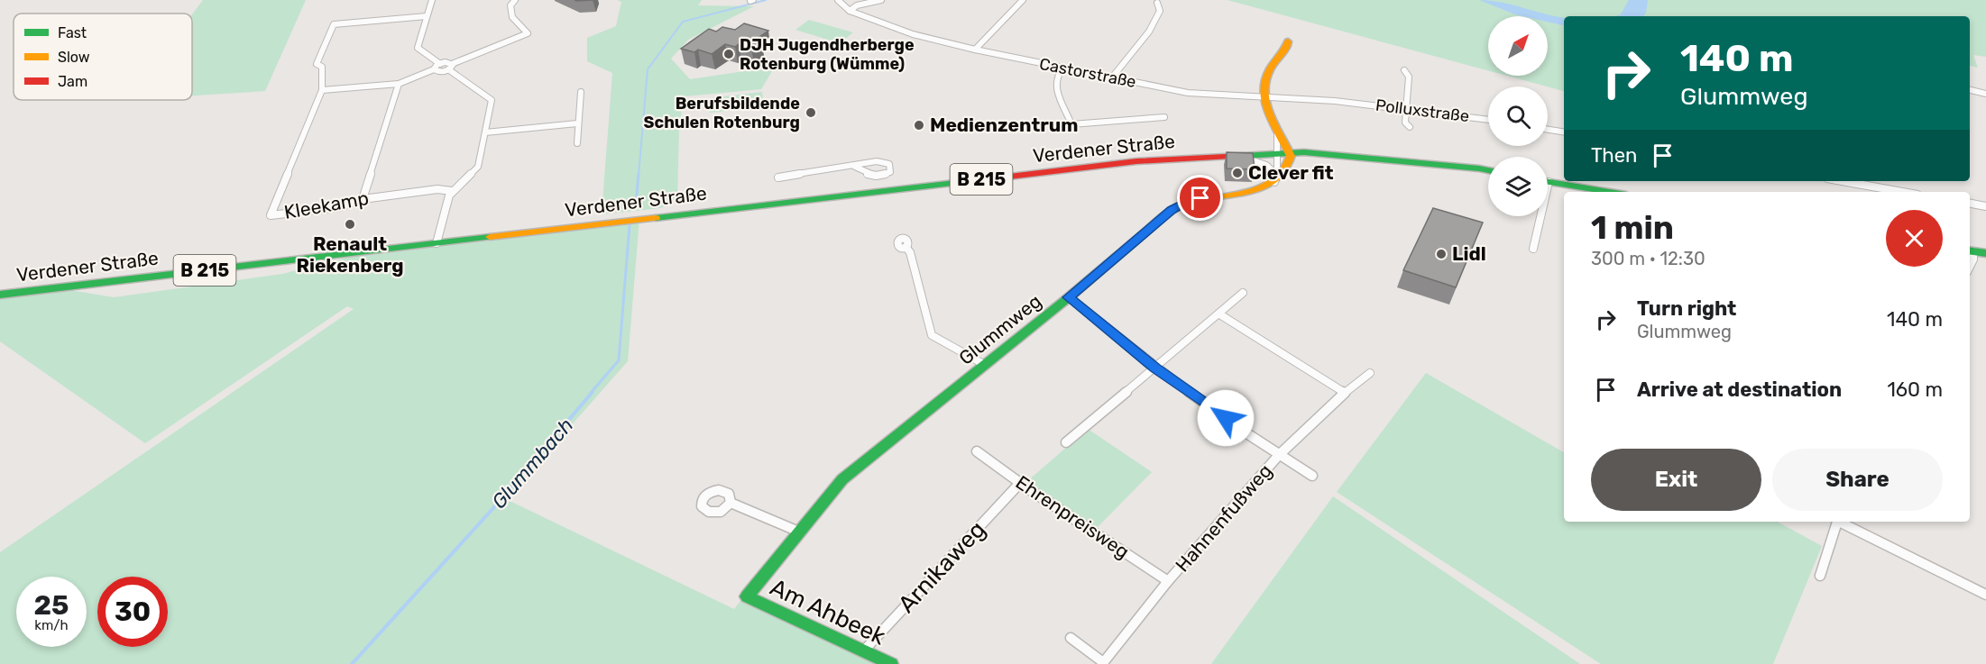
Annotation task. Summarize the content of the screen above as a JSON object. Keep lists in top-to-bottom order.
{
  "streets": {
    "main road": [
      "Verdener Straße",
      "B 215",
      "Glummweg",
      "Am Ahbeek"
    ],
    "street": [
      "Castorstraße",
      "Polluxstraße",
      "Kleekamp",
      "Ehrenpreisweg",
      "Hahnenfußweg",
      "Arnikaweg"
    ]
  },
  "crossings": [
    ["Castorstraße", "Polluxstraße"],
    ["Glummweg", "Am Ahbeek"],
    ["Ehrenpreisweg", "Hahnenfußweg"],
    ["Ehrenpreisweg", "Arnikaweg"],
    ["Arnikaweg", "Am Ahbeek"]
  ],
  "water": ["Glummbach"],
  "places": [
    "DJH Jugendherberge Rotenburg (Wümme)",
    "Berufsbildende Schulen Rotenburg",
    "Medienzentrum",
    "Clever fit",
    "Renault Riekenberg",
    "Lidl"
  ],
  "legend": ["Fast", "Slow", "Jam"],
  "north": "top right",
  "page": {
    "turn": ["140 m", "Glummweg"],
    "then": "Then",
    "heading": ["1 min", "300 m · 12:30"],
    "list": [
      {
        "name": "Turn right",
        "note": "Glummweg",
        "value": "140 m"
      },
      {
        "name": "Arrive at destination",
        "value": "160 m"
      }
    ],
    "buttons": ["Exit", "Share"],
    "speed": "25 km/h",
    "limit": "30"
  }
}
